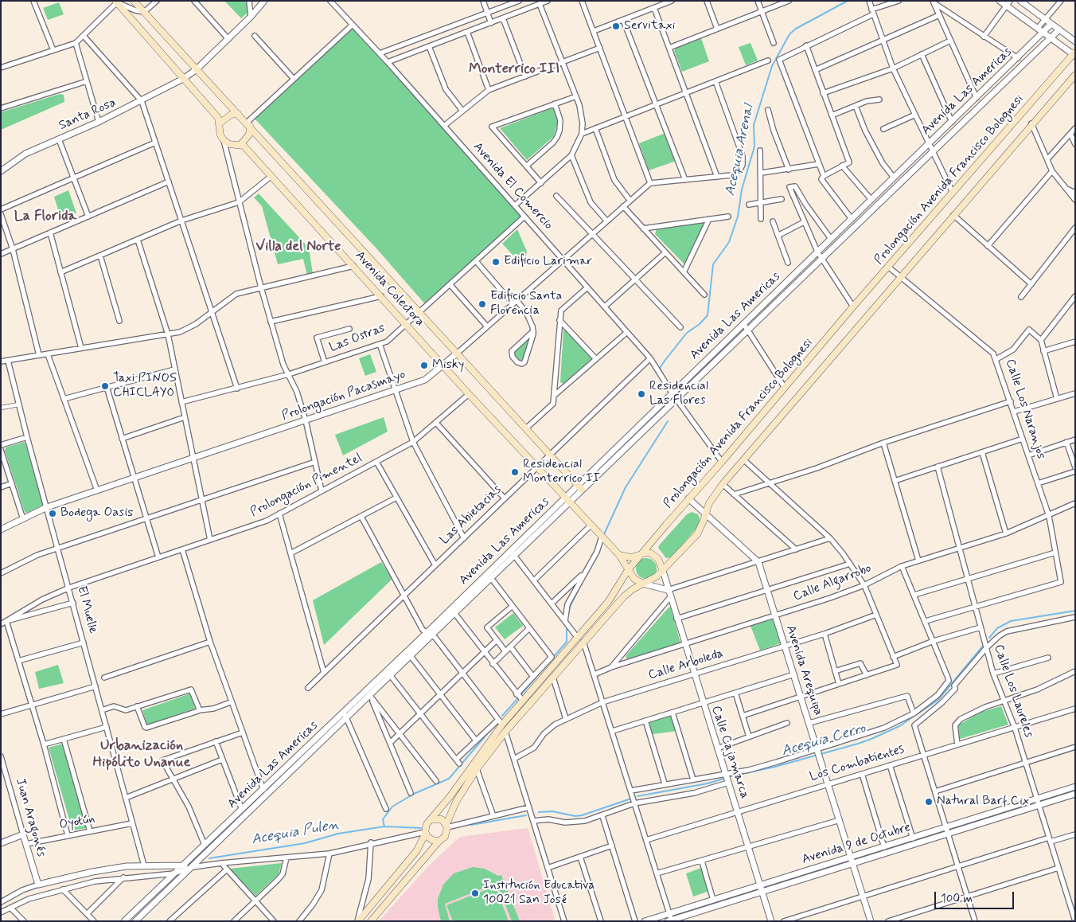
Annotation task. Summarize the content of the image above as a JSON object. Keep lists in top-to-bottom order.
{
  "streets": {
    "main road": ["Prolongación Avenida Francisco Bolognesi", "Avenida Colectora", "Calle Cajamarca"],
    "street": [
      "Avenida Las Americas",
      "Santa Rosa",
      "Avenida El Comercio",
      "Las Ostras",
      "Prolongación Pacasmayo",
      "Calle Los Naranjos",
      "Prolongación Pimentel",
      "Las Abietacias",
      "Calle Algarrobo",
      "El Muelle",
      "Calle Arboleda",
      "Avenida Arequipa",
      "Calle Los Laureles",
      "Los Combatientes",
      "Juan Aragonés",
      "Oyotún",
      "Avenida 9 de Octubre"
    ]
  },
  "crossings": [
    ["Avenida Las Americas", "Avenida El Comercio"],
    ["Avenida Las Americas", "Avenida Colectora"],
    ["Santa Rosa", "Avenida Colectora"],
    ["Prolongación Avenida Francisco Bolognesi", "Avenida Colectora"],
    ["Prolongación Avenida Francisco Bolognesi", "Calle Los Naranjos"],
    ["Prolongación Avenida Francisco Bolognesi", "Avenida Arequipa"],
    ["Prolongación Avenida Francisco Bolognesi", "Calle Cajamarca"],
    ["Avenida El Comercio", "Las Ostras"],
    ["Avenida El Comercio", "Prolongación Pacasmayo"],
    ["Avenida El Comercio", "Las Abietacias"],
    ["Avenida Colectora", "Las Ostras"],
    ["Avenida Colectora", "Prolongación Pacasmayo"],
    ["Avenida Colectora", "Prolongación Pimentel"],
    ["Avenida Colectora", "Las Abietacias"],
    ["Avenida Colectora", "Calle Cajamarca"],
    ["Prolongación Pacasmayo", "El Muelle"],
    ["Calle Los Naranjos", "Calle Algarrobo"],
    ["Calle Los Naranjos", "Calle Los Laureles"],
    ["Prolongación Pimentel", "El Muelle"],
    ["Calle Algarrobo", "Avenida Arequipa"],
    ["Calle Algarrobo", "Calle Los Laureles"],
    ["Calle Algarrobo", "Calle Cajamarca"],
    ["El Muelle", "Oyotún"],
    ["Calle Arboleda", "Avenida Arequipa"],
    ["Calle Arboleda", "Calle Cajamarca"],
    ["Avenida Arequipa", "Los Combatientes"],
    ["Avenida Arequipa", "Avenida 9 de Octubre"],
    ["Calle Los Laureles", "Los Combatientes"],
    ["Calle Los Laureles", "Avenida 9 de Octubre"],
    ["Calle Cajamarca", "Los Combatientes"],
    ["Calle Cajamarca", "Avenida 9 de Octubre"],
    ["Juan Aragonés", "Oyotún"]
  ],
  "districts": [
    "Monterrico III",
    "La Florida",
    "Villa del Norte",
    "Urbanización Hipólito Unanue"
  ],
  "water": ["Acequia Arenal", "Acequia Cerro", "Acequia Pulen"],
  "places": [
    "Servitaxi",
    "Edificio Larimar",
    "Edificio Santa Florencia",
    "Misky",
    "Taxi PINOS CHICLAYO",
    "Residencial Las Flores",
    "Residencial Monterrico II",
    "Bodega Oasis",
    "Natural Barf Cix",
    "Institución Educativa 10021 San José"
  ],
  "scale_bar": "100 m"
}
